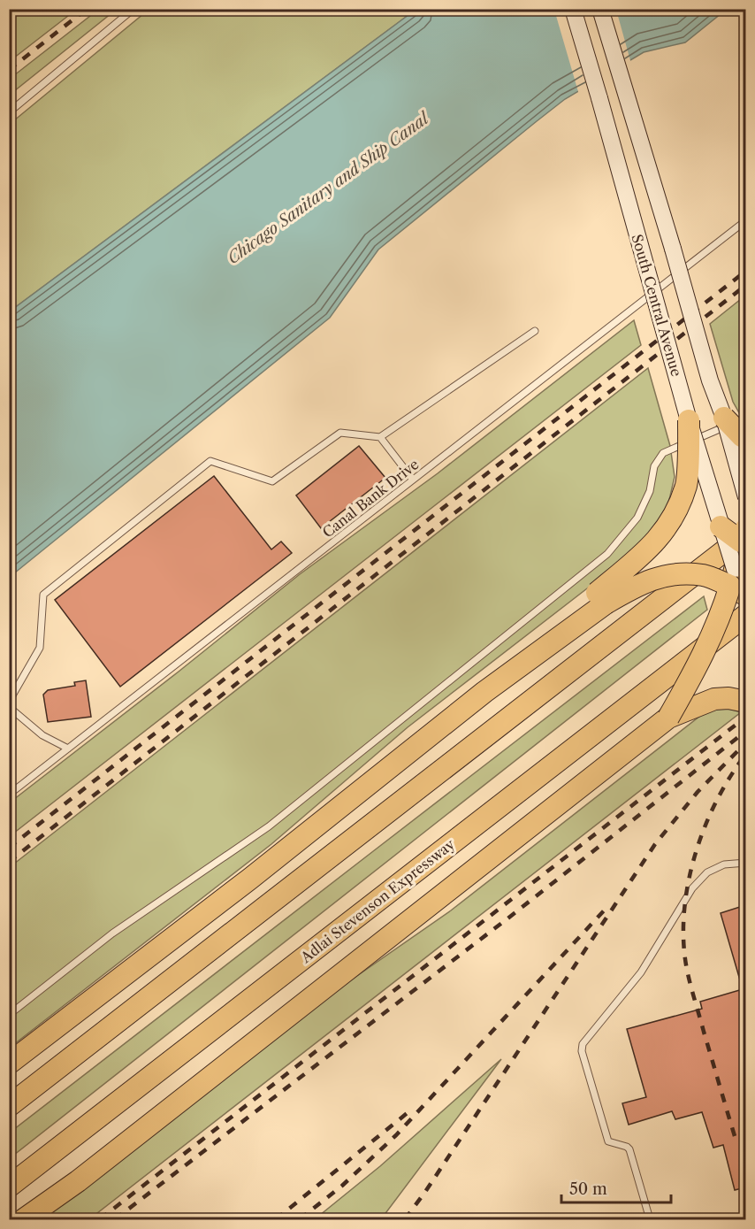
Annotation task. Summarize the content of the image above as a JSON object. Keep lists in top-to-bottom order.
{
  "streets": {
    "highway": ["Adlai Stevenson Expressway"],
    "main road": ["South Central Avenue"],
    "lane": ["Canal Bank Drive"]
  },
  "crossings": [
    ["South Central Avenue", "Adlai Stevenson Expressway"]
  ],
  "water": ["Chicago Sanitary and Ship Canal"],
  "scale_bar": "50 m"
}
